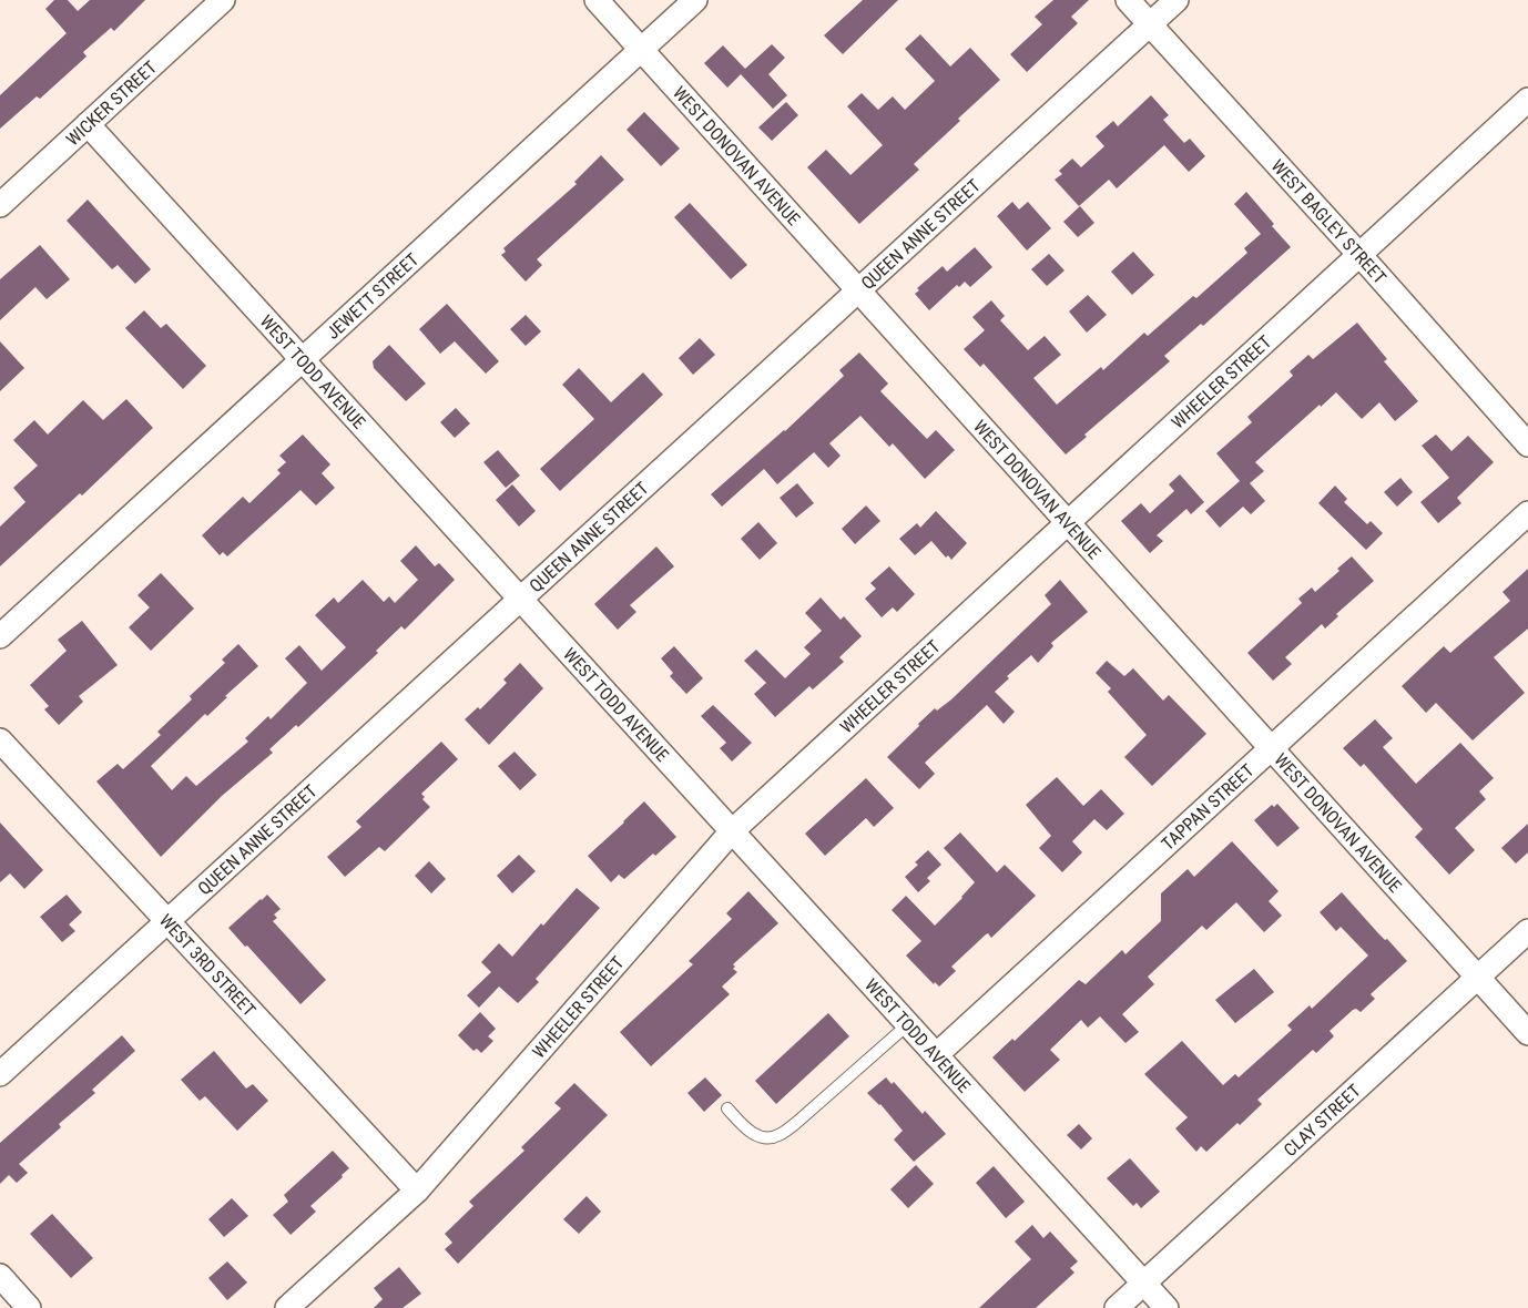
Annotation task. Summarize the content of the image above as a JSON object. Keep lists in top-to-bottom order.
{
  "streets": {
    "street": [
      "WICKER STREET",
      "WEST DONOVAN AVENUE",
      "WEST BAGLEY STREET",
      "QUEEN ANNE STREET",
      "JEWETT STREET",
      "WEST TODD AVENUE",
      "WHEELER STREET",
      "TAPPAN STREET",
      "WEST 3RD STREET",
      "CLAY STREET"
    ]
  },
  "crossings": [
    ["WICKER STREET", "WEST TODD AVENUE"],
    ["WEST DONOVAN AVENUE", "QUEEN ANNE STREET"],
    ["WEST DONOVAN AVENUE", "JEWETT STREET"],
    ["WEST DONOVAN AVENUE", "WHEELER STREET"],
    ["WEST DONOVAN AVENUE", "TAPPAN STREET"],
    ["WEST DONOVAN AVENUE", "CLAY STREET"],
    ["WEST BAGLEY STREET", "QUEEN ANNE STREET"],
    ["WEST BAGLEY STREET", "WHEELER STREET"],
    ["QUEEN ANNE STREET", "WEST TODD AVENUE"],
    ["QUEEN ANNE STREET", "WEST 3RD STREET"],
    ["JEWETT STREET", "WEST TODD AVENUE"],
    ["WEST TODD AVENUE", "WHEELER STREET"],
    ["WEST TODD AVENUE", "TAPPAN STREET"],
    ["WEST TODD AVENUE", "CLAY STREET"],
    ["WHEELER STREET", "WEST 3RD STREET"]
  ]
}
